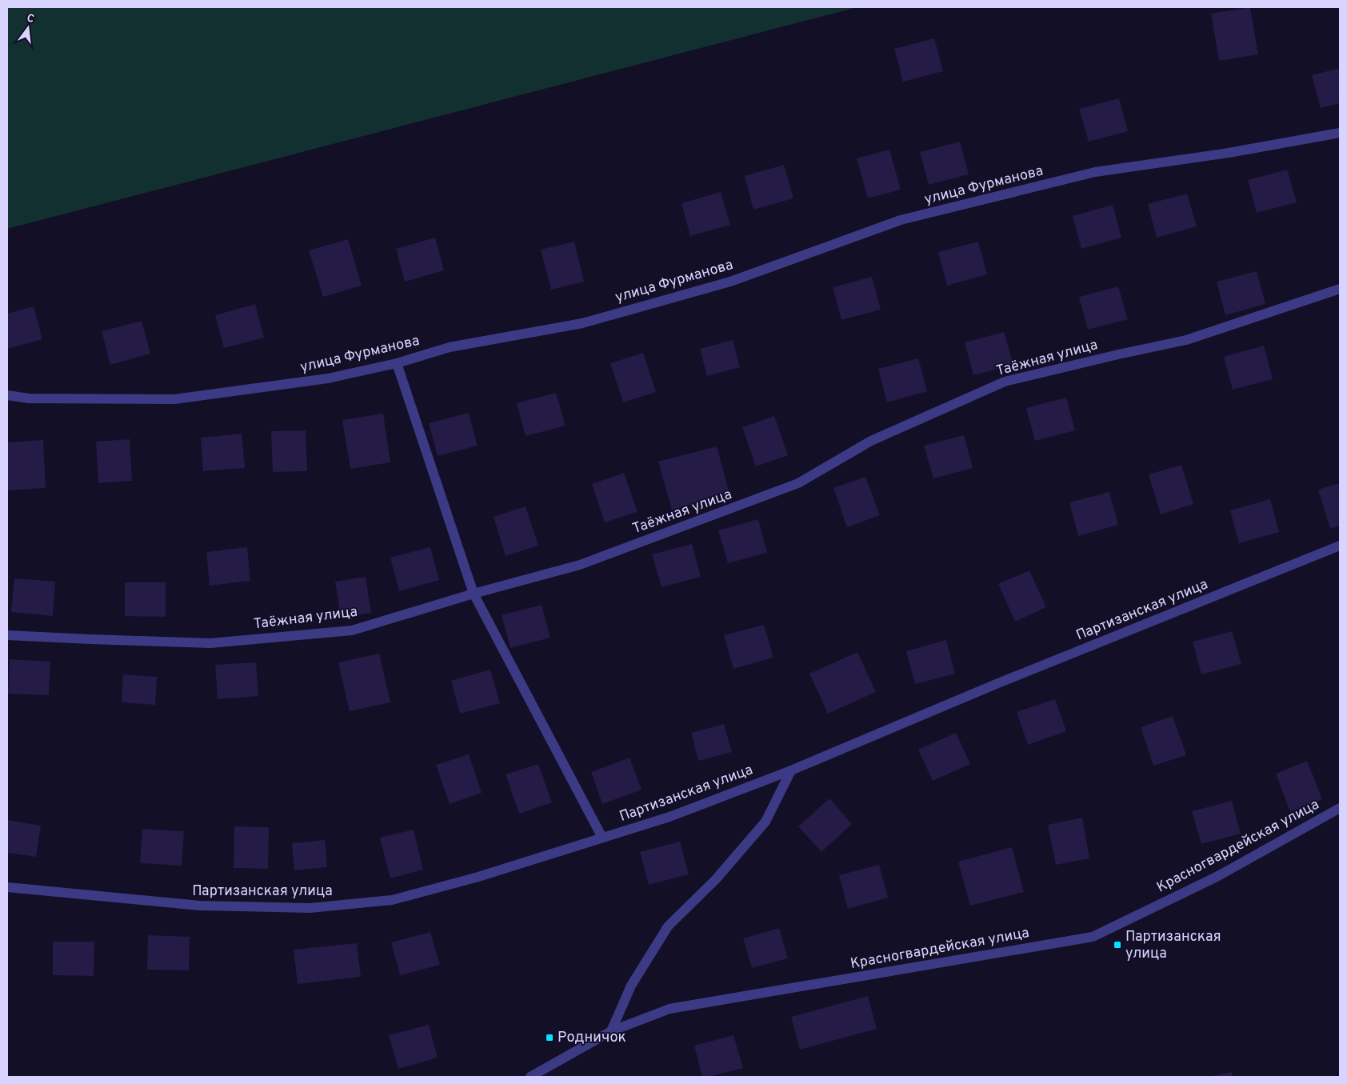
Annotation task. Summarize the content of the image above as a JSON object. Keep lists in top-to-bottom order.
{
  "streets": {
    "street": [
      "улица Фурманова",
      "Таёжная улица",
      "Партизанская улица",
      "Красногвардейская улица"
    ]
  },
  "places": {
    "transit": ["Партизанская улица", "Родничок"]
  },
  "north": "top"
}
